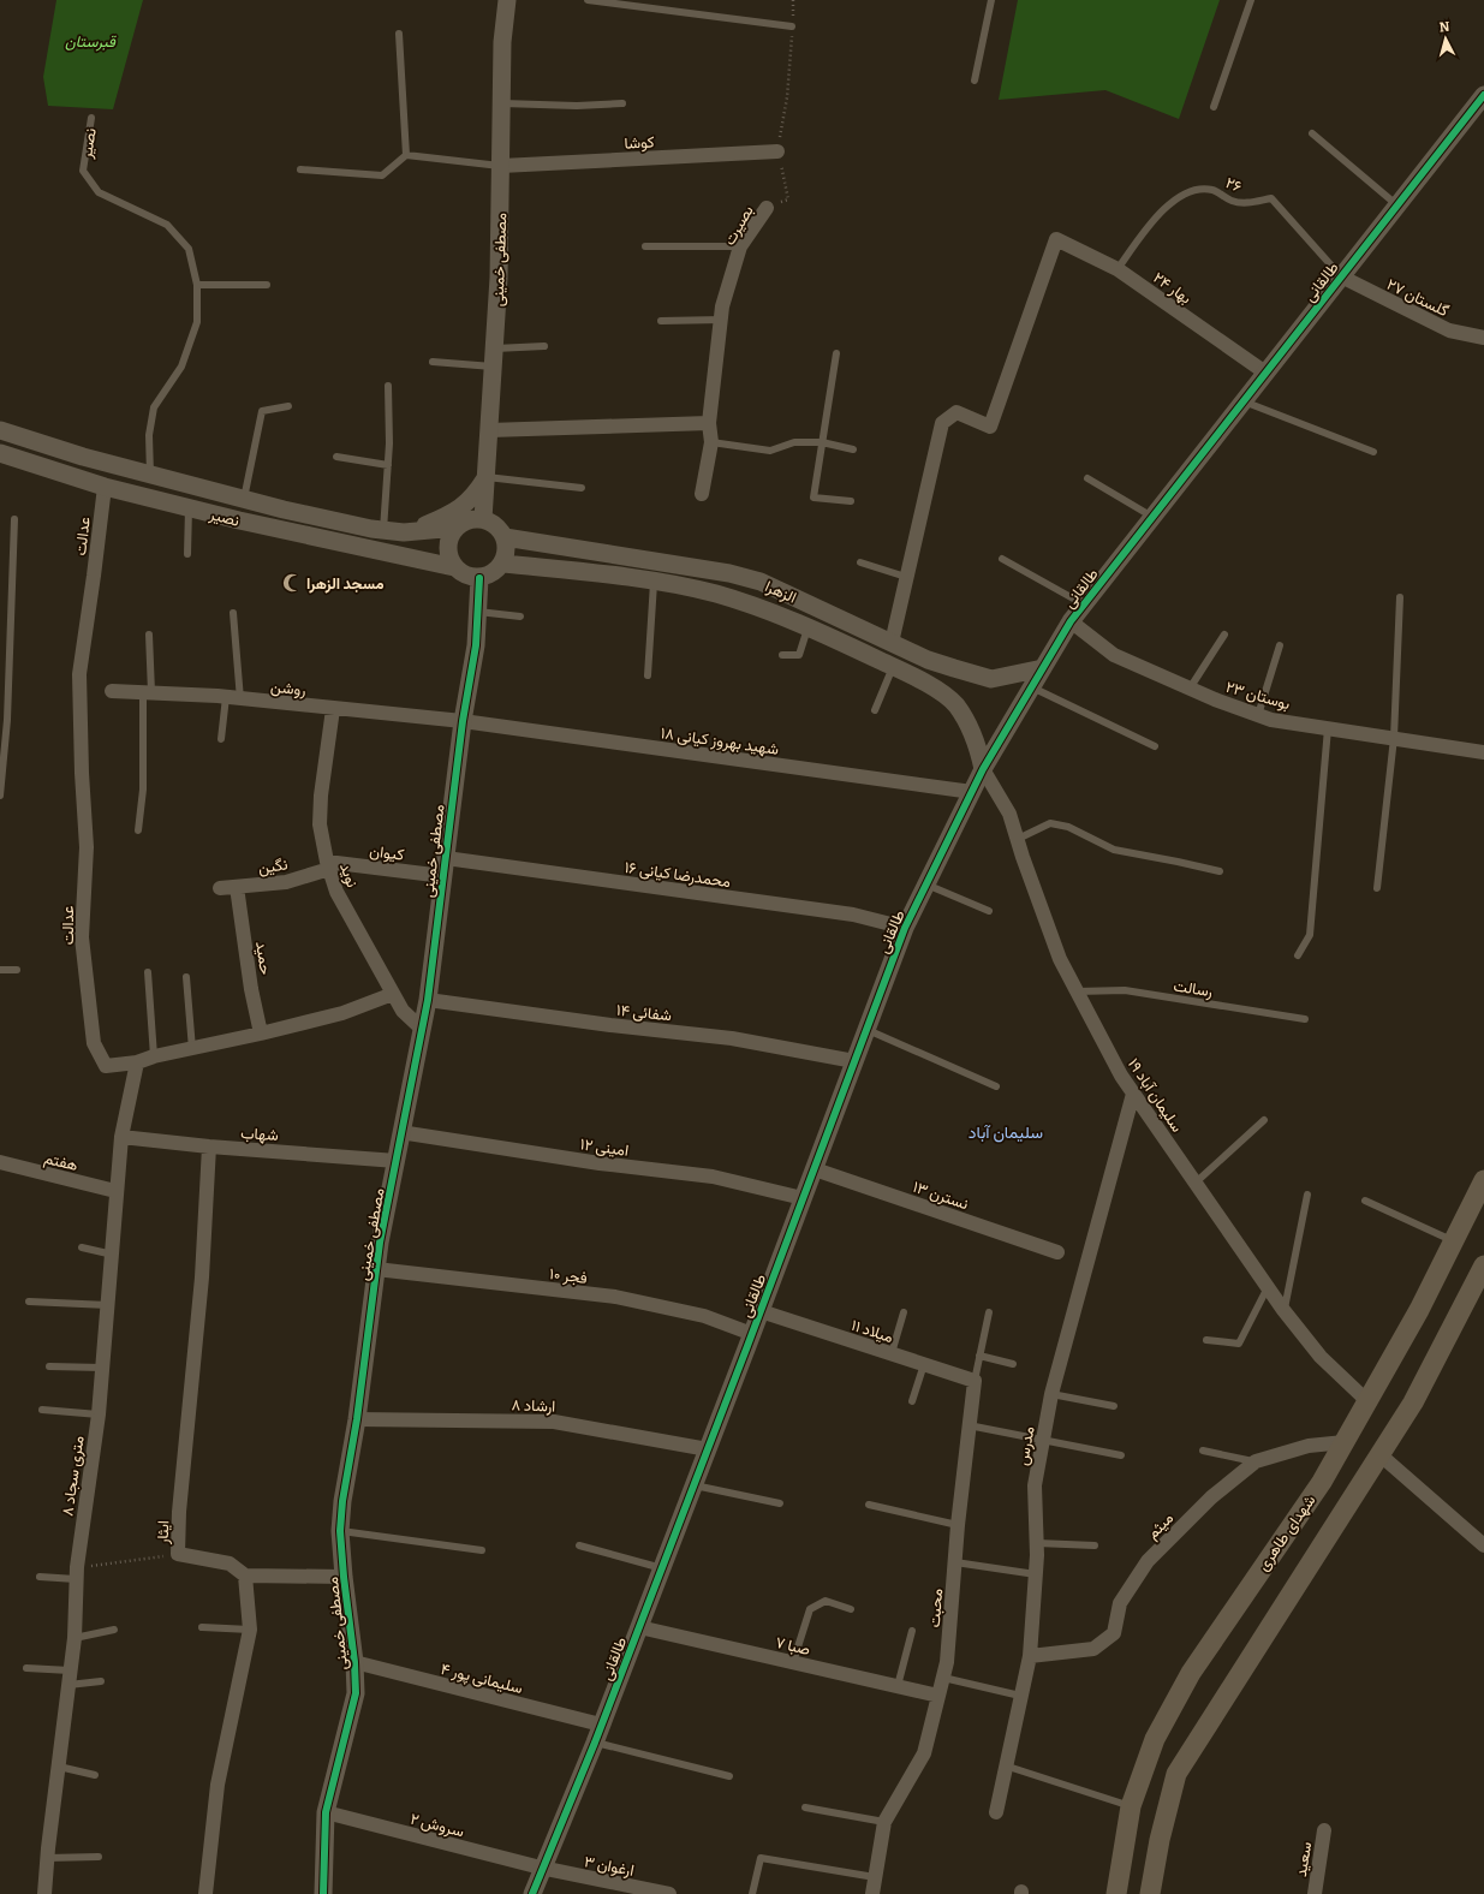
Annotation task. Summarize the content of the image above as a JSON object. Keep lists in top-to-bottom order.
{
  "streets": {
    "main road": ["شهدای طاهری"],
    "street": [
      "کوشا",
      "نصیر",
      "بصیرت",
      "مصطفی خمینی",
      "طالقانی",
      "بهار ۲۴",
      "گلستان ۲۷",
      "عدالت",
      "الزهرا",
      "روشن",
      "بوستان ۲۳",
      "شهید بهروز کیانی ۱۸",
      "کیوان",
      "نگین",
      "محمدرضا کیانی ۱۶",
      "نوید",
      "حمید",
      "شفائی ۱۴",
      "سلیمان آباد ۱۹",
      "شهاب",
      "امینی ۱۲",
      "هفتم",
      "نسترن ۱۳",
      "فجر ۱۰",
      "میلاد ۱۱",
      "ارشاد ۸",
      "مدرس",
      "۸ متری سجاد",
      "میثم",
      "ایثار",
      "محبت",
      "صبا ۷",
      "سلیمانی پور ۴",
      "سروش ۲",
      "سعید",
      "ارغوان ۳"
    ],
    "lane": ["۲۶", "رسالت"]
  },
  "crossings": [
    ["کوشا", "بصیرت"],
    ["کوشا", "مصطفی خمینی"],
    ["نصیر", "مصطفی خمینی"],
    ["نصیر", "عدالت"],
    ["نصیر", "الزهرا"],
    ["۲۶", "طالقانی"],
    ["۲۶", "بهار ۲۴"],
    ["۲۶", "گلستان ۲۷"],
    ["مصطفی خمینی", "الزهرا"],
    ["مصطفی خمینی", "روشن"],
    ["مصطفی خمینی", "شهید بهروز کیانی ۱۸"],
    ["مصطفی خمینی", "کیوان"],
    ["مصطفی خمینی", "محمدرضا کیانی ۱۶"],
    ["مصطفی خمینی", "نوید"],
    ["مصطفی خمینی", "شفائی ۱۴"],
    ["مصطفی خمینی", "شهاب"],
    ["مصطفی خمینی", "امینی ۱۲"],
    ["مصطفی خمینی", "فجر ۱۰"],
    ["مصطفی خمینی", "ارشاد ۸"],
    ["مصطفی خمینی", "سلیمانی پور ۴"],
    ["مصطفی خمینی", "سروش ۲"],
    ["طالقانی", "بهار ۲۴"],
    ["طالقانی", "گلستان ۲۷"],
    ["طالقانی", "الزهرا"],
    ["طالقانی", "بوستان ۲۳"],
    ["طالقانی", "شهید بهروز کیانی ۱۸"],
    ["طالقانی", "محمدرضا کیانی ۱۶"],
    ["طالقانی", "شفائی ۱۴"],
    ["طالقانی", "سلیمان آباد ۱۹"],
    ["طالقانی", "امینی ۱۲"],
    ["طالقانی", "نسترن ۱۳"],
    ["طالقانی", "فجر ۱۰"],
    ["طالقانی", "میلاد ۱۱"],
    ["طالقانی", "ارشاد ۸"],
    ["طالقانی", "صبا ۷"],
    ["طالقانی", "سلیمانی پور ۴"],
    ["طالقانی", "سروش ۲"],
    ["طالقانی", "ارغوان ۳"],
    ["عدالت", "نوید"],
    ["عدالت", "حمید"],
    ["عدالت", "۸ متری سجاد"],
    ["الزهرا", "سلیمان آباد ۱۹"],
    ["روشن", "شهید بهروز کیانی ۱۸"],
    ["روشن", "نوید"],
    ["کیوان", "نگین"],
    ["کیوان", "محمدرضا کیانی ۱۶"],
    ["کیوان", "نوید"],
    ["نگین", "نوید"],
    ["نگین", "حمید"],
    ["رسالت", "سلیمان آباد ۱۹"],
    ["سلیمان آباد ۱۹", "مدرس"],
    ["سلیمان آباد ۱۹", "شهدای طاهری"],
    ["شهاب", "۸ متری سجاد"],
    ["شهاب", "ایثار"],
    ["هفتم", "۸ متری سجاد"],
    ["میلاد ۱۱", "محبت"],
    ["مدرس", "میثم"],
    ["میثم", "شهدای طاهری"],
    ["محبت", "صبا ۷"],
    ["سروش ۲", "ارغوان ۳"]
  ],
  "districts": ["سلیمان آباد"],
  "parks": ["قبرستان"],
  "places": {
    "mosque": ["مسجد الزهرا"]
  },
  "north": "top"
}
